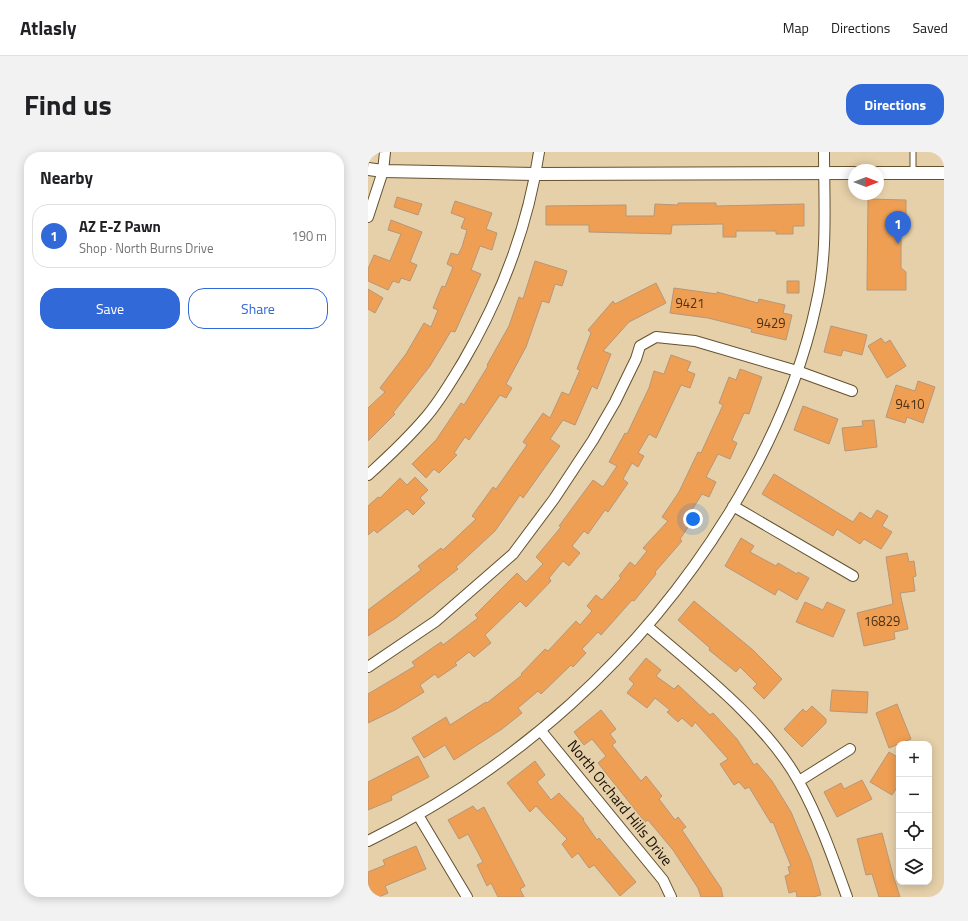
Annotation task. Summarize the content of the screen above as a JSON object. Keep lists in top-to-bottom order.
{
  "streets": {
    "street": ["North Orchard Hills Drive"]
  },
  "house_numbers": [
    "9421",
    "9429",
    "9410",
    "16829"
  ],
  "north": "right",
  "page": {
    "header": "Atlasly",
    "nav": ["Map", "Directions", "Saved"],
    "title": "Find us",
    "buttons": [
      "Directions",
      ["Save", "Share"]
    ],
    "heading": "Nearby",
    "list": [
      {
        "mark": "1",
        "name": "AZ E-Z Pawn",
        "note": "Shop · North Burns Drive",
        "value": "190 m"
      }
    ],
    "pins": "1",
    "map_buttons": ["+", "−"]
  }
}
